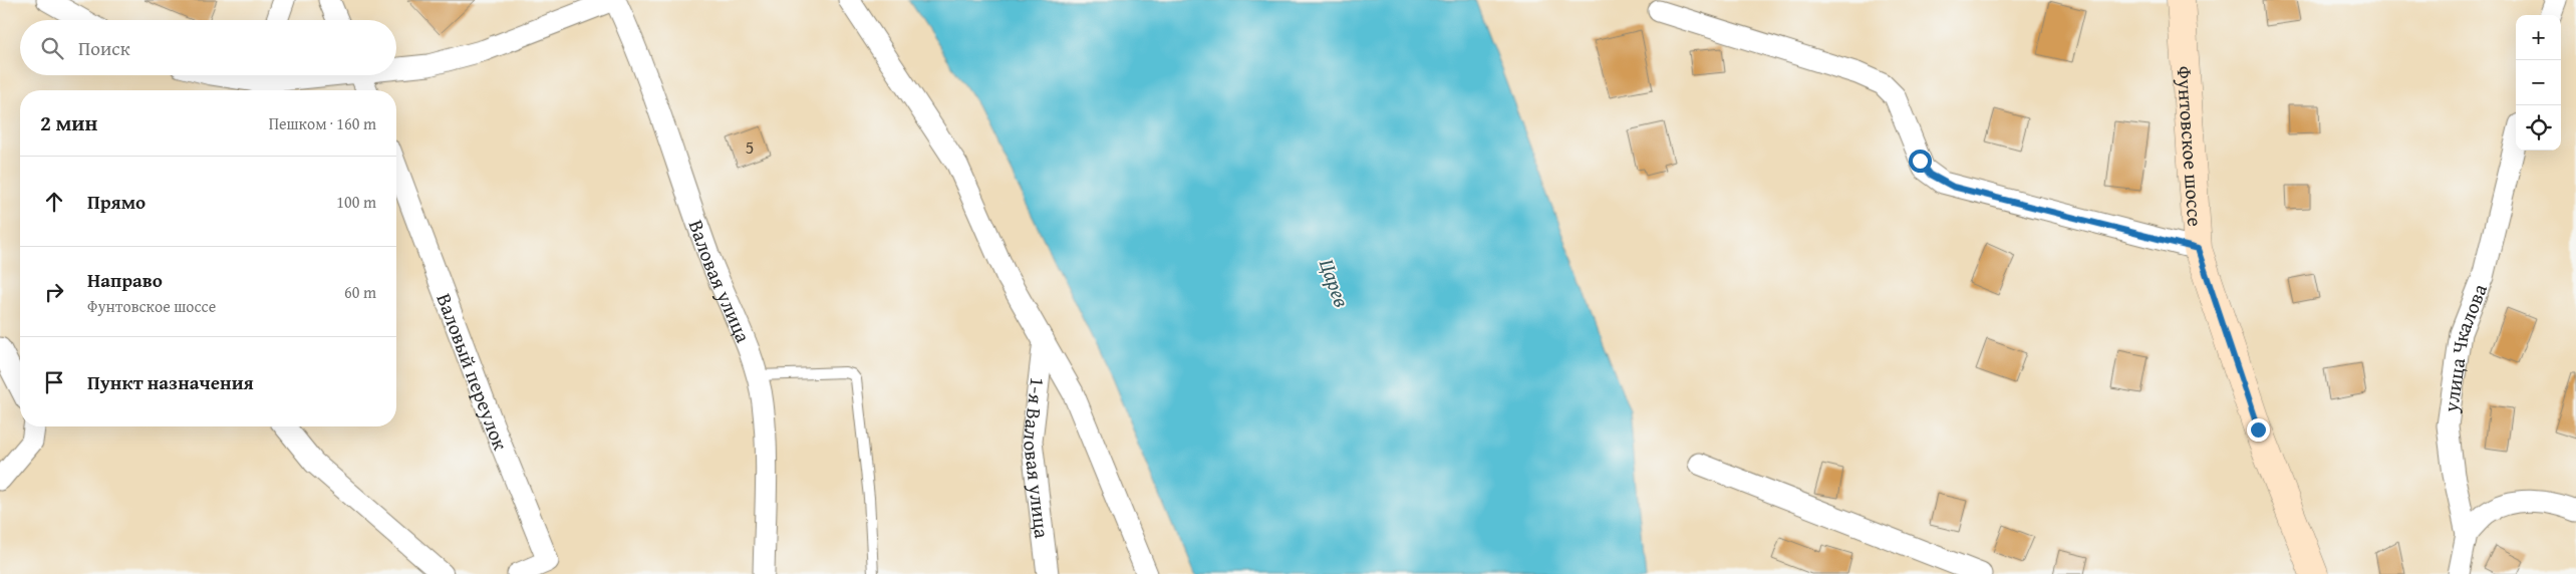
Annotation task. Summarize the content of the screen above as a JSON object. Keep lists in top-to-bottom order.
{
  "streets": {
    "street": [
      "Фунтовское шоссе",
      "Валовая улица",
      "улица Чкалова",
      "Валовый переулок",
      "1-я Валовая улица"
    ]
  },
  "water": ["Царев"],
  "house_numbers": ["5"],
  "page": {
    "map_buttons": ["+", "−"],
    "search": "Поиск",
    "heading": ["2 мин", "Пешком · 160 m"],
    "list": [
      ["Прямо", "100 m"],
      ["Направо", "Фунтовское шоссе", "60 m"],
      "Пункт назначения"
    ]
  }
}
